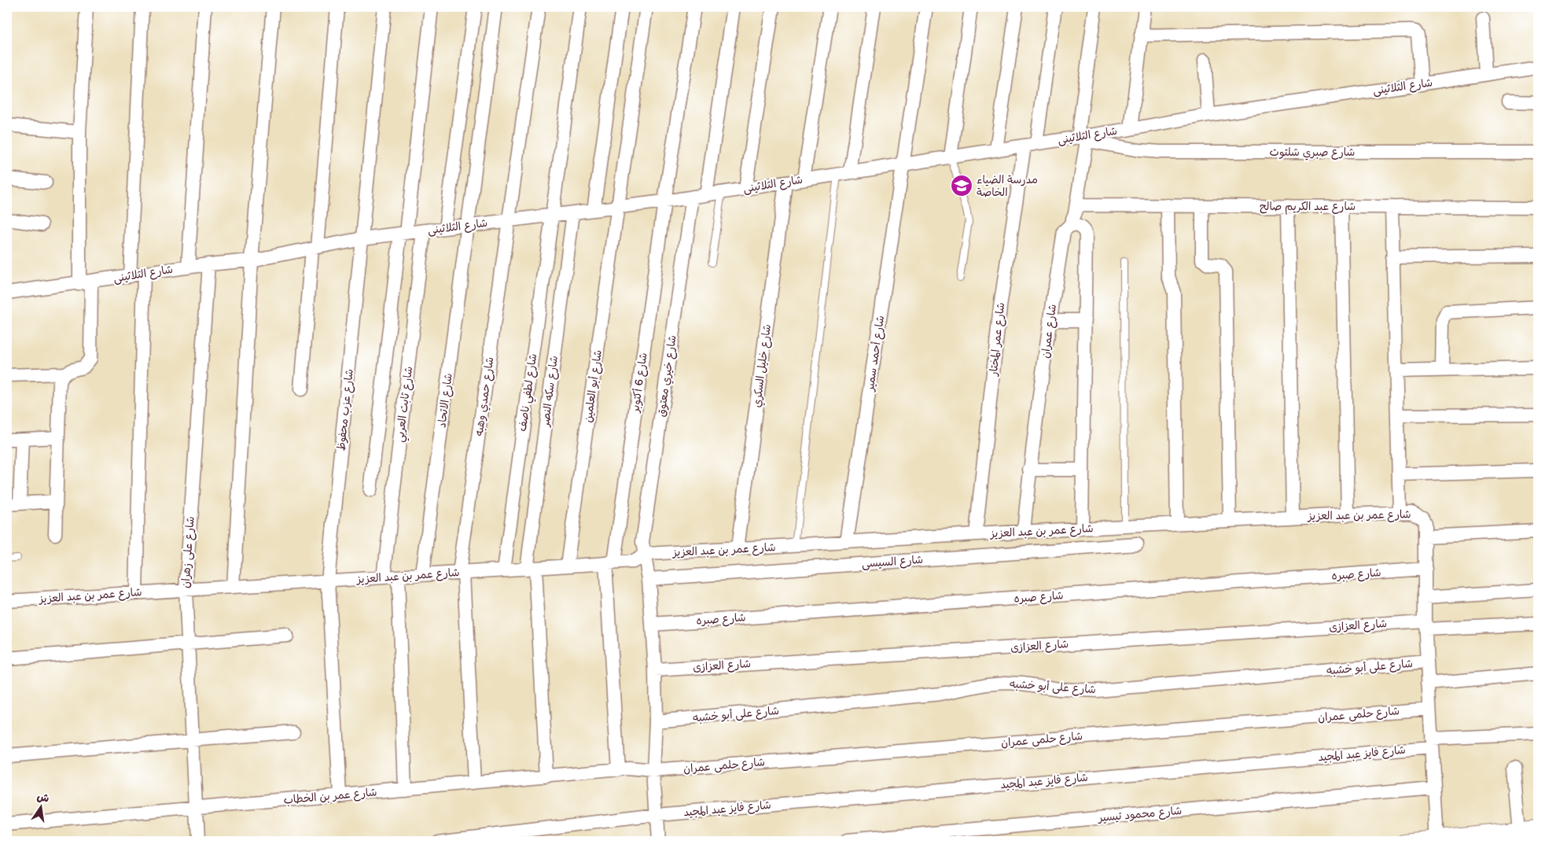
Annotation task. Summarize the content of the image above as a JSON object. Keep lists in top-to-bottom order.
{
  "streets": {
    "street": [
      "شارع الثلاثينى",
      "شارع صبري شلتوت",
      "شارع عبد الكريم صالح",
      "شارع عمران",
      "شارع عمر المختار",
      "شارع أحمد سمير",
      "شارع خليل السكري",
      "شارع خيري معتوق",
      "شارع 6 أكتوبر",
      "شارع أبو العلمين",
      "شارع سكه النصر",
      "شارع لطفي ناصف",
      "شارع حمدي وهبه",
      "شارع الاتحاد",
      "شارع ثابت العربي",
      "شارع عزب محفوظ",
      "شارع عمر بن عبد العزيز",
      "شارع على زهران",
      "شارع السيسى",
      "شارع صبره",
      "شارع العزازى",
      "شارع على أبو خشبه",
      "شارع حلمى عمران",
      "شارع فايز عبد المجيد",
      "شارع عمر بن الخطاب",
      "شارع محمود تيسير"
    ]
  },
  "crossings": [
    ["شارع الثلاثينى", "شارع صبري شلتوت"],
    ["شارع الثلاثينى", "شارع عمران"],
    ["شارع الثلاثينى", "شارع عمر المختار"],
    ["شارع الثلاثينى", "شارع أحمد سمير"],
    ["شارع الثلاثينى", "شارع خليل السكري"],
    ["شارع الثلاثينى", "شارع خيري معتوق"],
    ["شارع الثلاثينى", "شارع 6 أكتوبر"],
    ["شارع الثلاثينى", "شارع أبو العلمين"],
    ["شارع الثلاثينى", "شارع سكه النصر"],
    ["شارع الثلاثينى", "شارع لطفي ناصف"],
    ["شارع الثلاثينى", "شارع حمدي وهبه"],
    ["شارع الثلاثينى", "شارع الاتحاد"],
    ["شارع الثلاثينى", "شارع ثابت العربي"],
    ["شارع الثلاثينى", "شارع عزب محفوظ"],
    ["شارع الثلاثينى", "شارع على زهران"],
    ["شارع صبري شلتوت", "شارع عمران"],
    ["شارع عبد الكريم صالح", "شارع عمران"],
    ["شارع عمران", "شارع عمر بن عبد العزيز"],
    ["شارع عمر المختار", "شارع عمر بن عبد العزيز"],
    ["شارع أحمد سمير", "شارع عمر بن عبد العزيز"],
    ["شارع خليل السكري", "شارع عمر بن عبد العزيز"],
    ["شارع خيري معتوق", "شارع عمر بن عبد العزيز"],
    ["شارع خيري معتوق", "شارع السيسى"],
    ["شارع خيري معتوق", "شارع صبره"],
    ["شارع خيري معتوق", "شارع العزازى"],
    ["شارع خيري معتوق", "شارع على أبو خشبه"],
    ["شارع خيري معتوق", "شارع حلمى عمران"],
    ["شارع خيري معتوق", "شارع فايز عبد المجيد"],
    ["شارع خيري معتوق", "شارع عمر بن الخطاب"],
    ["شارع 6 أكتوبر", "شارع عمر بن عبد العزيز"],
    ["شارع 6 أكتوبر", "شارع عمر بن الخطاب"],
    ["شارع أبو العلمين", "شارع عمر بن عبد العزيز"],
    ["شارع سكه النصر", "شارع عمر بن عبد العزيز"],
    ["شارع سكه النصر", "شارع عمر بن الخطاب"],
    ["شارع لطفي ناصف", "شارع عمر بن عبد العزيز"],
    ["شارع حمدي وهبه", "شارع عمر بن عبد العزيز"],
    ["شارع حمدي وهبه", "شارع عمر بن الخطاب"],
    ["شارع الاتحاد", "شارع عمر بن عبد العزيز"],
    ["شارع ثابت العربي", "شارع عمر بن عبد العزيز"],
    ["شارع عزب محفوظ", "شارع عمر بن عبد العزيز"],
    ["شارع عزب محفوظ", "شارع عمر بن الخطاب"],
    ["شارع عمر بن عبد العزيز", "شارع على زهران"],
    ["شارع على زهران", "شارع عمر بن الخطاب"],
    ["شارع حلمى عمران", "شارع عمر بن الخطاب"]
  ],
  "places": {
    "school or university": ["مدرسة الضياء الخاصة"]
  },
  "north": "top"
}
